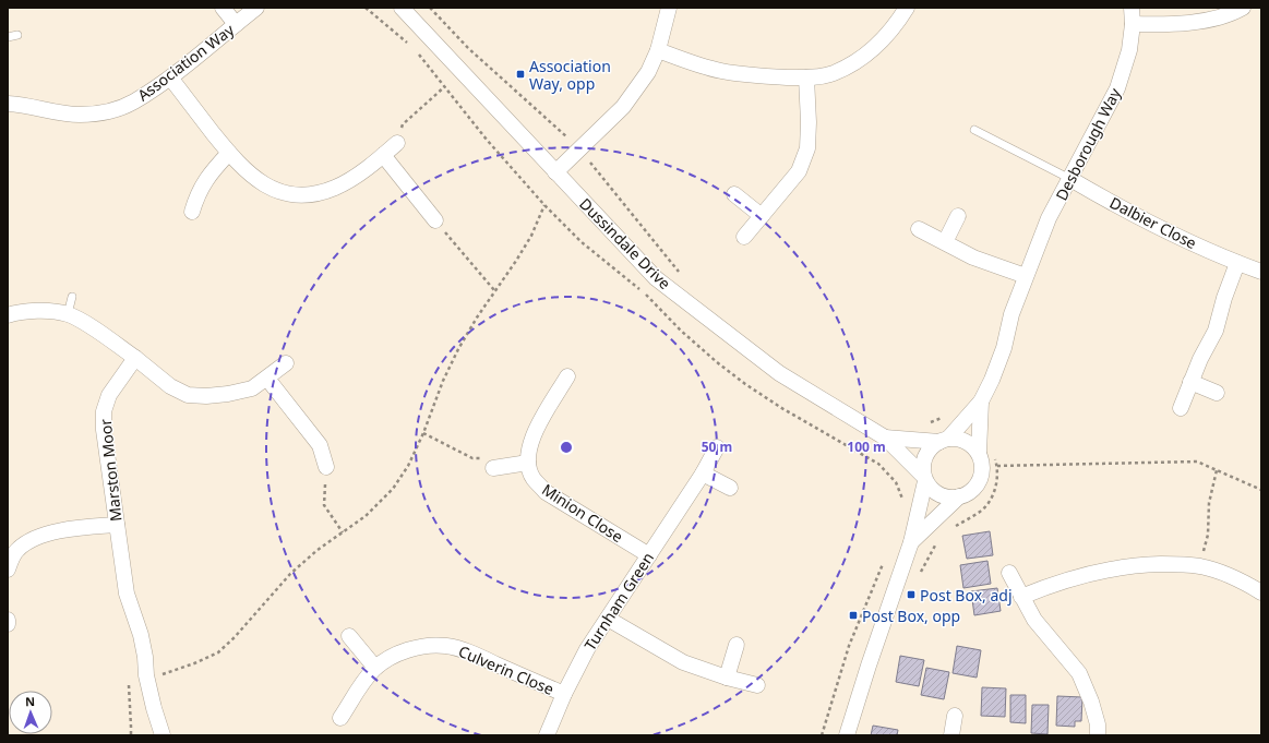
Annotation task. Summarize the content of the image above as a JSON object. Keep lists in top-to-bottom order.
{
  "streets": {
    "street": [
      "Association Way",
      "Desborough Way",
      "Dalbier Close",
      "Dussindale Drive",
      "Marston Moor",
      "Minion Close",
      "Turnham Green",
      "Culverin Close"
    ]
  },
  "crossings": [
    ["Desborough Way", "Dalbier Close"],
    ["Desborough Way", "Dussindale Drive"],
    ["Minion Close", "Turnham Green"],
    ["Turnham Green", "Culverin Close"]
  ],
  "places": {
    "transit": ["Association Way, opp", "Post Box, adj", "Post Box, opp"]
  },
  "north": "top",
  "rings": ["50 m", "100 m"]
}
